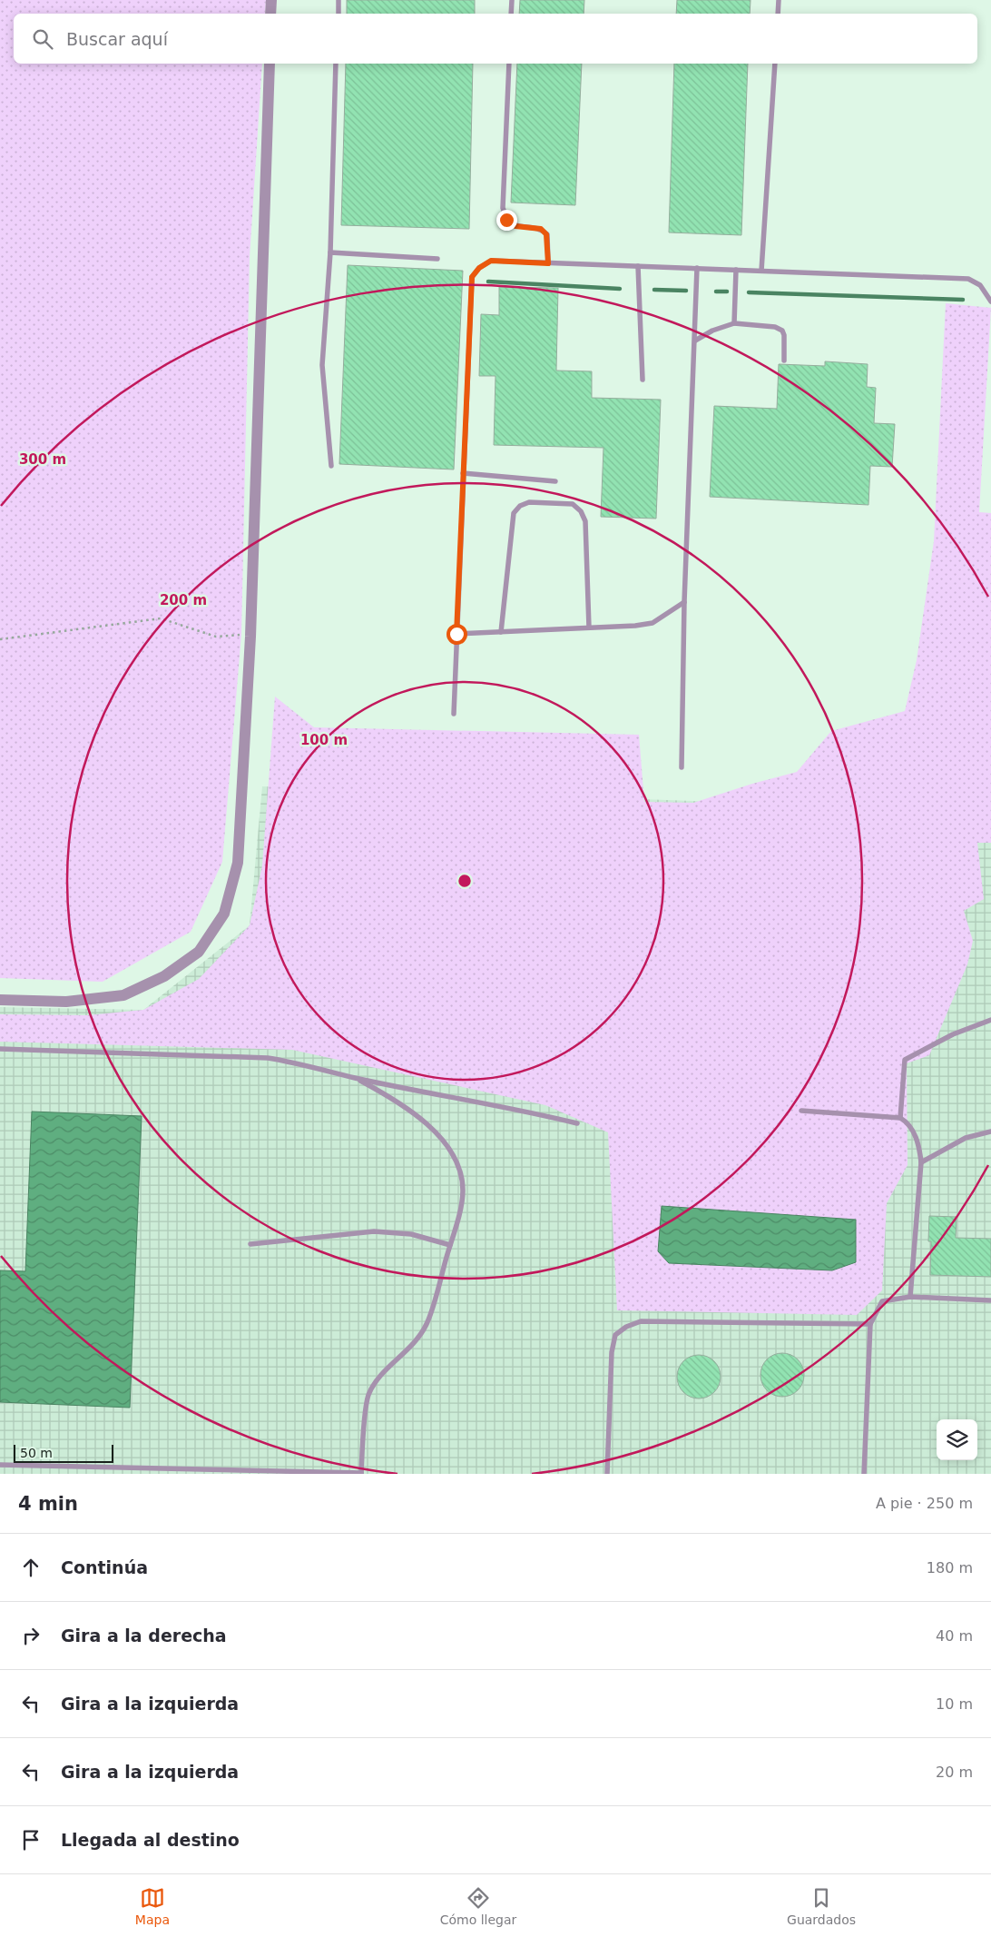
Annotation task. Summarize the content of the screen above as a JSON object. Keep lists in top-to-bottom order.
{
  "scale_bar": "50 m",
  "page": {
    "search": "Buscar aquí",
    "scale": "50 m",
    "heading": ["4 min", "A pie · 250 m"],
    "list": [
      ["Continúa", "180 m"],
      ["Gira a la derecha", "40 m"],
      ["Gira a la izquierda", "10 m"],
      ["Gira a la izquierda", "20 m"],
      "Llegada al destino"
    ],
    "nav": ["Mapa", "Cómo llegar", "Guardados"]
  },
  "rings": ["300 m", "200 m", "100 m"]
}
